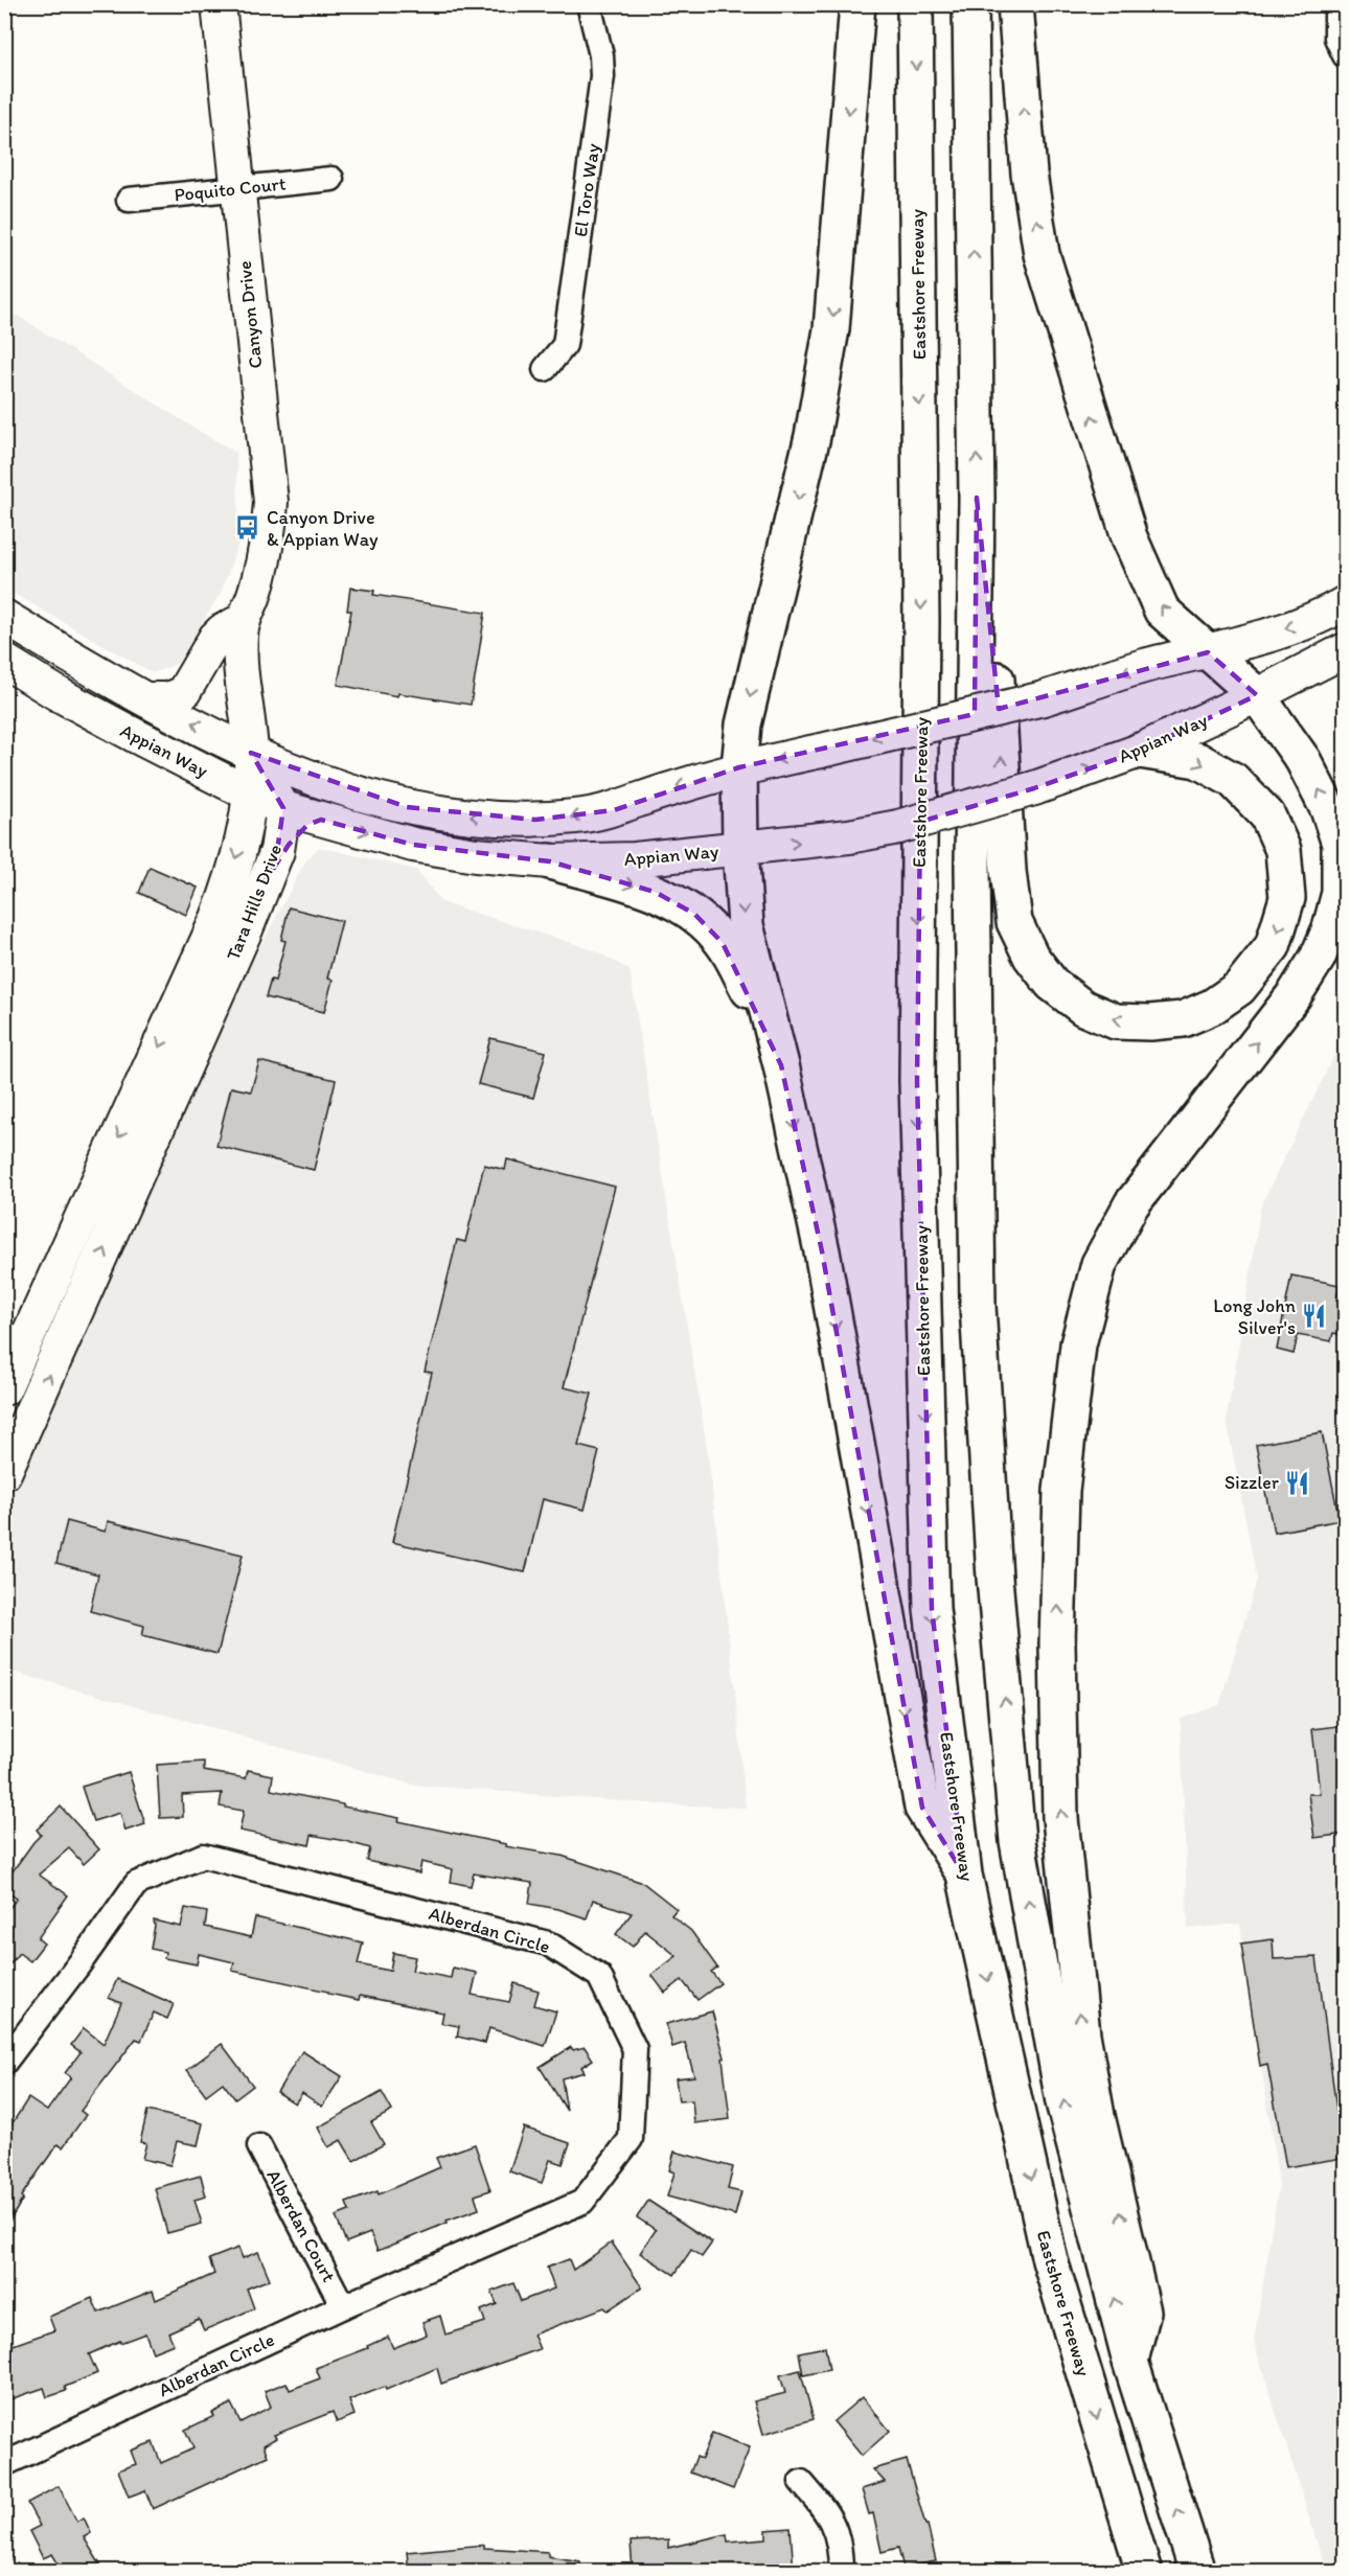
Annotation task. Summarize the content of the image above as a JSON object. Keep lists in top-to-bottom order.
{
  "streets": {
    "highway": ["Eastshore Freeway"],
    "main road": ["Canyon Drive", "Appian Way", "Tara Hills Drive"],
    "street": [
      "Poquito Court",
      "El Toro Way",
      "Alberdan Circle",
      "Alberdan Court"
    ]
  },
  "crossings": [
    ["Poquito Court", "Canyon Drive"],
    ["Canyon Drive", "Appian Way"],
    ["Canyon Drive", "Tara Hills Drive"],
    ["Appian Way", "Tara Hills Drive"],
    ["Alberdan Circle", "Alberdan Court"]
  ],
  "places": {
    "bus stop": ["Canyon Drive & Appian Way"],
    "restaurant": ["Long John Silver's", "Sizzler"]
  }
}
